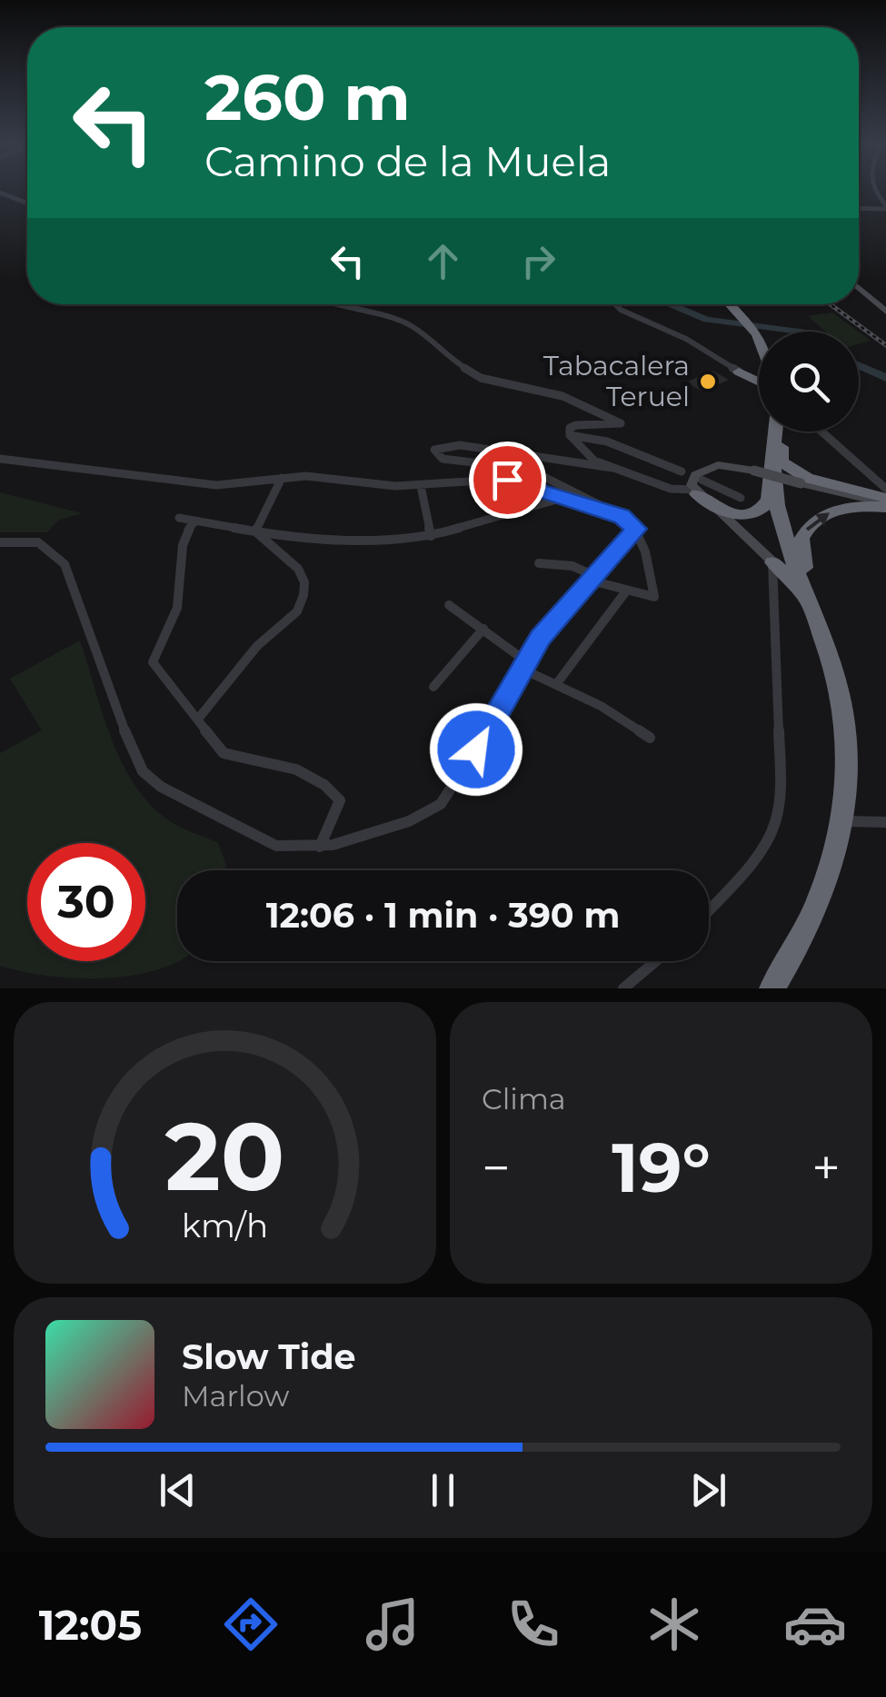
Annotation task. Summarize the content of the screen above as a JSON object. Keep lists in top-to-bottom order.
{
  "places": ["Tabacalera Teruel"],
  "page": {
    "turn": ["260 m", "Camino de la Muela"],
    "limit": "30",
    "trip": "12:06 · 1 min · 390 m",
    "tile": "Clima",
    "heat": ["−", "19°", "+"],
    "song": ["Slow Tide", "Marlow"],
    "tabs": "12:05",
    "gauge": ["20", "km/h"]
  }
}
